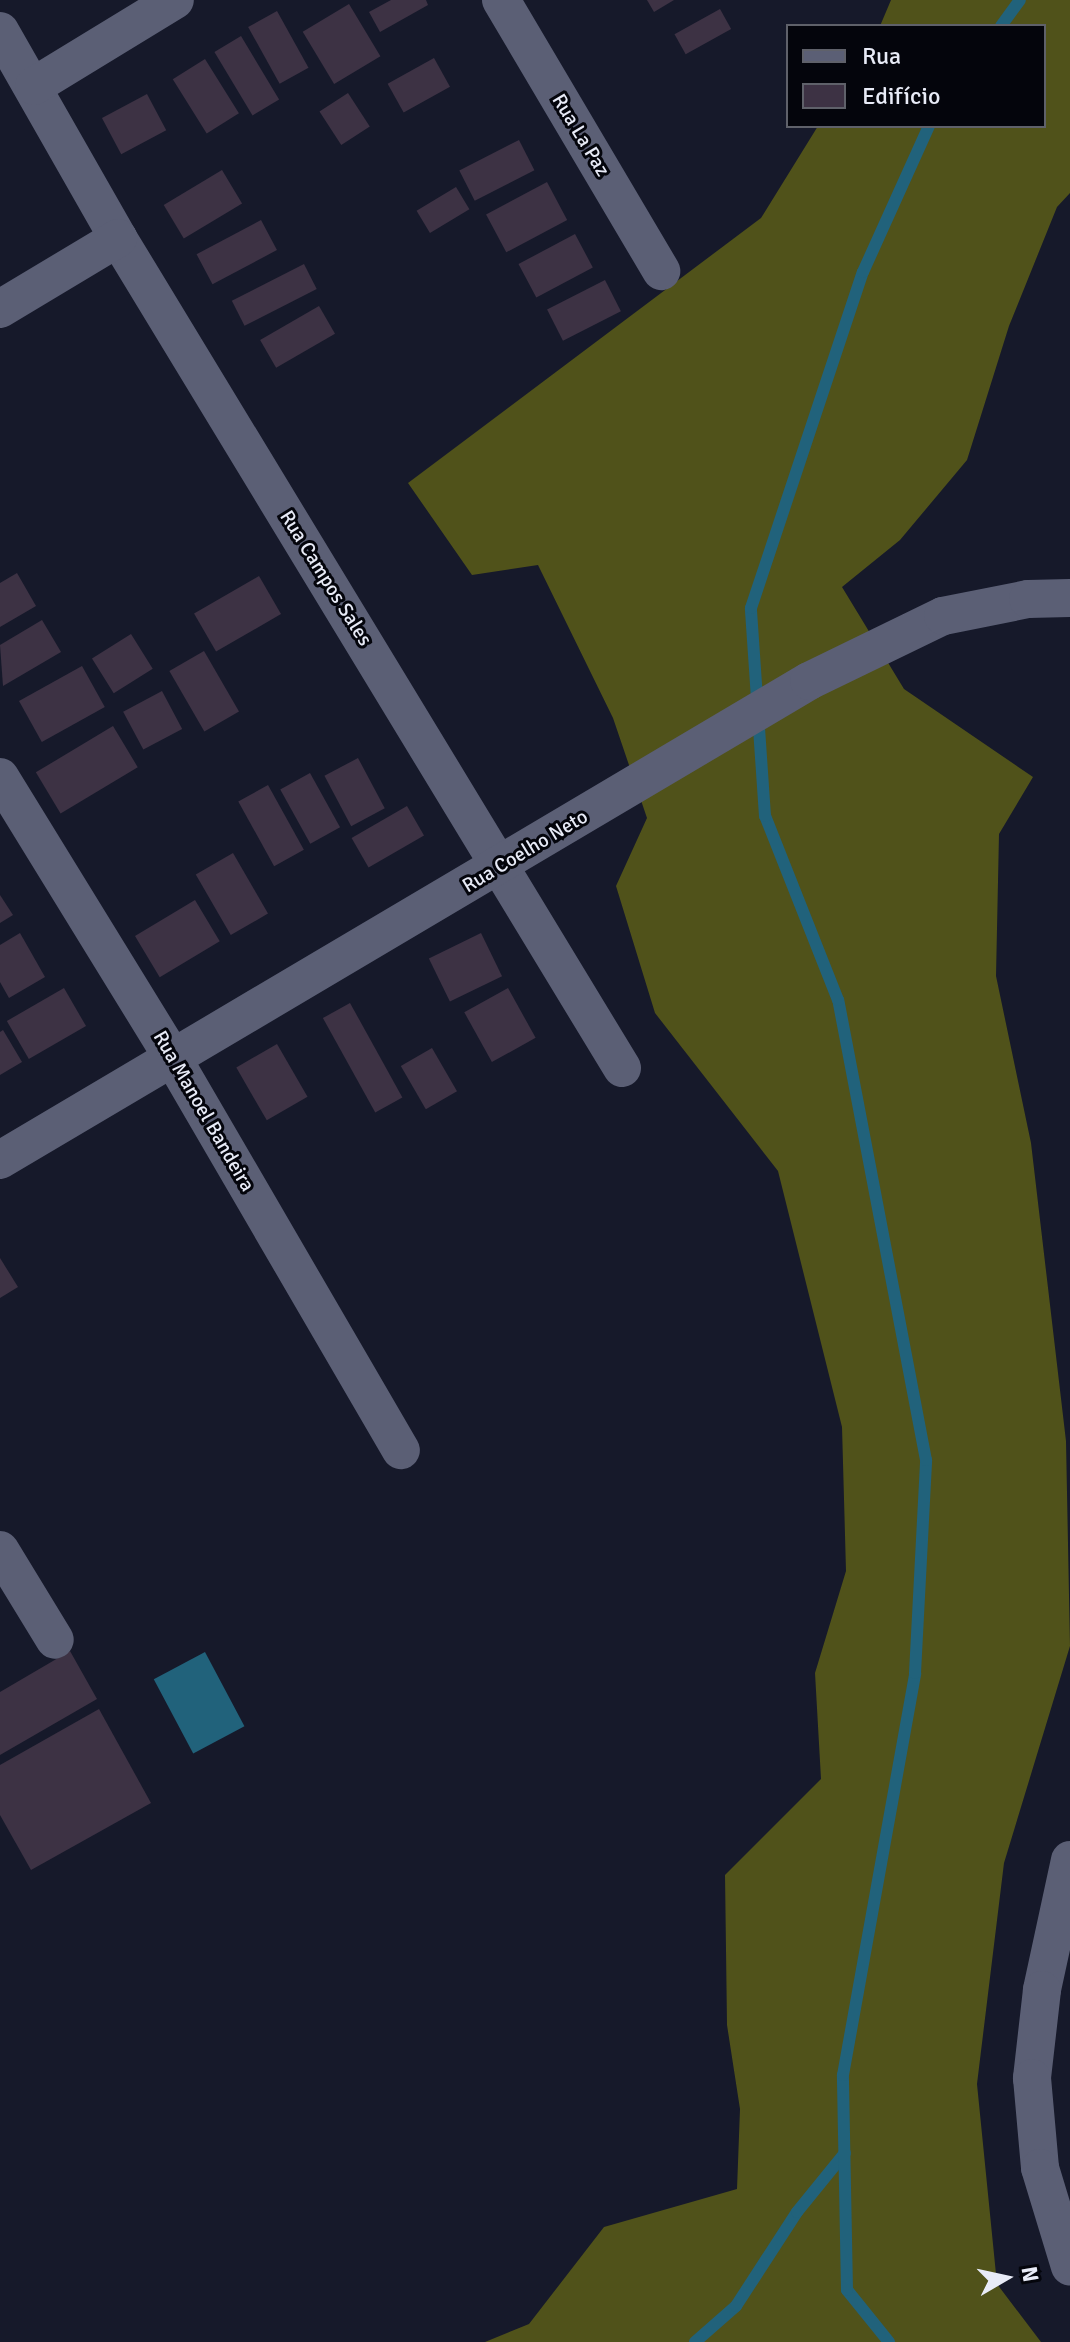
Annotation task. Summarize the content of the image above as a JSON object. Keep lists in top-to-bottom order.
{
  "streets": {
    "street": [
      "Rua La Paz",
      "Rua Campos Sales",
      "Rua Coelho Neto",
      "Rua Manoel Bandeira"
    ]
  },
  "crossings": [
    ["Rua Campos Sales", "Rua Coelho Neto"],
    ["Rua Coelho Neto", "Rua Manoel Bandeira"]
  ],
  "legend": ["Rua", "Edifício"],
  "north": "right"
}
